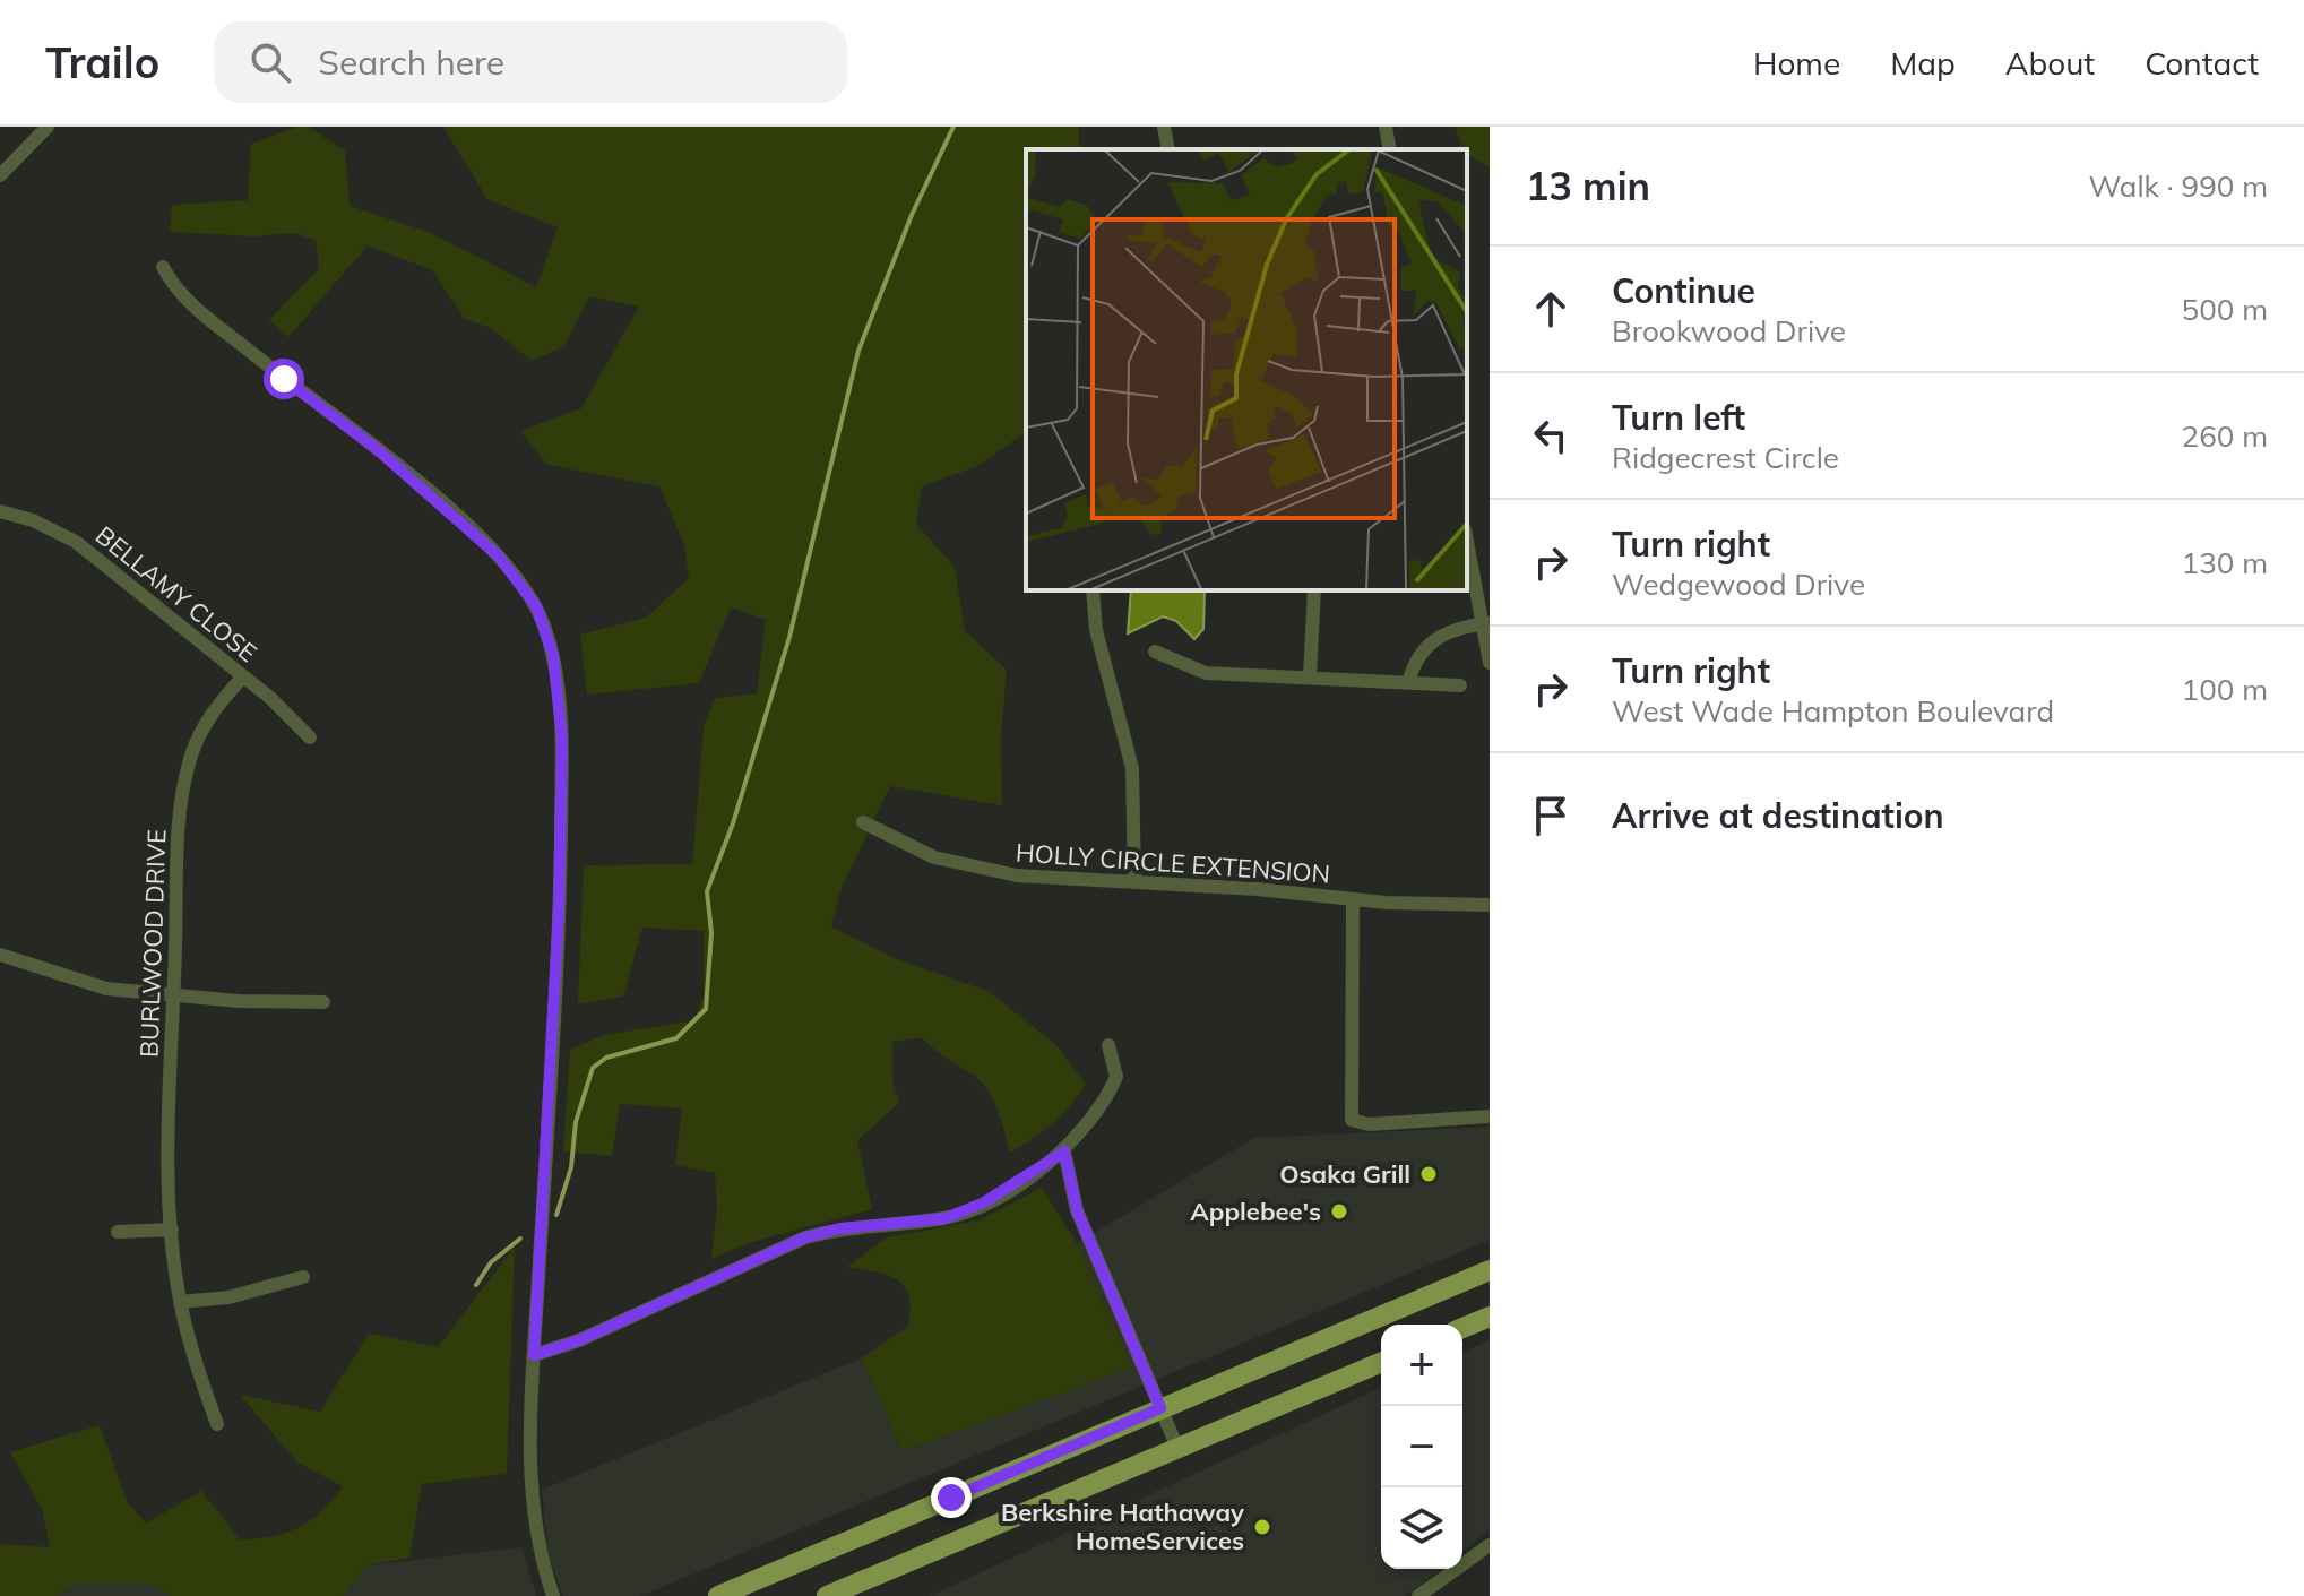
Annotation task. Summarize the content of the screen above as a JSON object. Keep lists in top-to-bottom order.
{
  "streets": {
    "street": ["BELLAMY CLOSE", "HOLLY CIRCLE EXTENSION", "BURLWOOD DRIVE"]
  },
  "crossings": [
    ["BELLAMY CLOSE", "BURLWOOD DRIVE"]
  ],
  "places": ["Osaka Grill", "Applebee's", "Berkshire Hathaway HomeServices"],
  "page": {
    "header": "Trailo",
    "search": "Search here",
    "nav": [
      "Home",
      "Map",
      "About",
      "Contact"
    ],
    "heading": ["13 min", "Walk · 990 m"],
    "list": [
      ["Continue", "Brookwood Drive", "500 m"],
      ["Turn left", "Ridgecrest Circle", "260 m"],
      ["Turn right", "Wedgewood Drive", "130 m"],
      ["Turn right", "West Wade Hampton Boulevard", "100 m"],
      "Arrive at destination"
    ],
    "map_buttons": ["+", "−"]
  }
}
